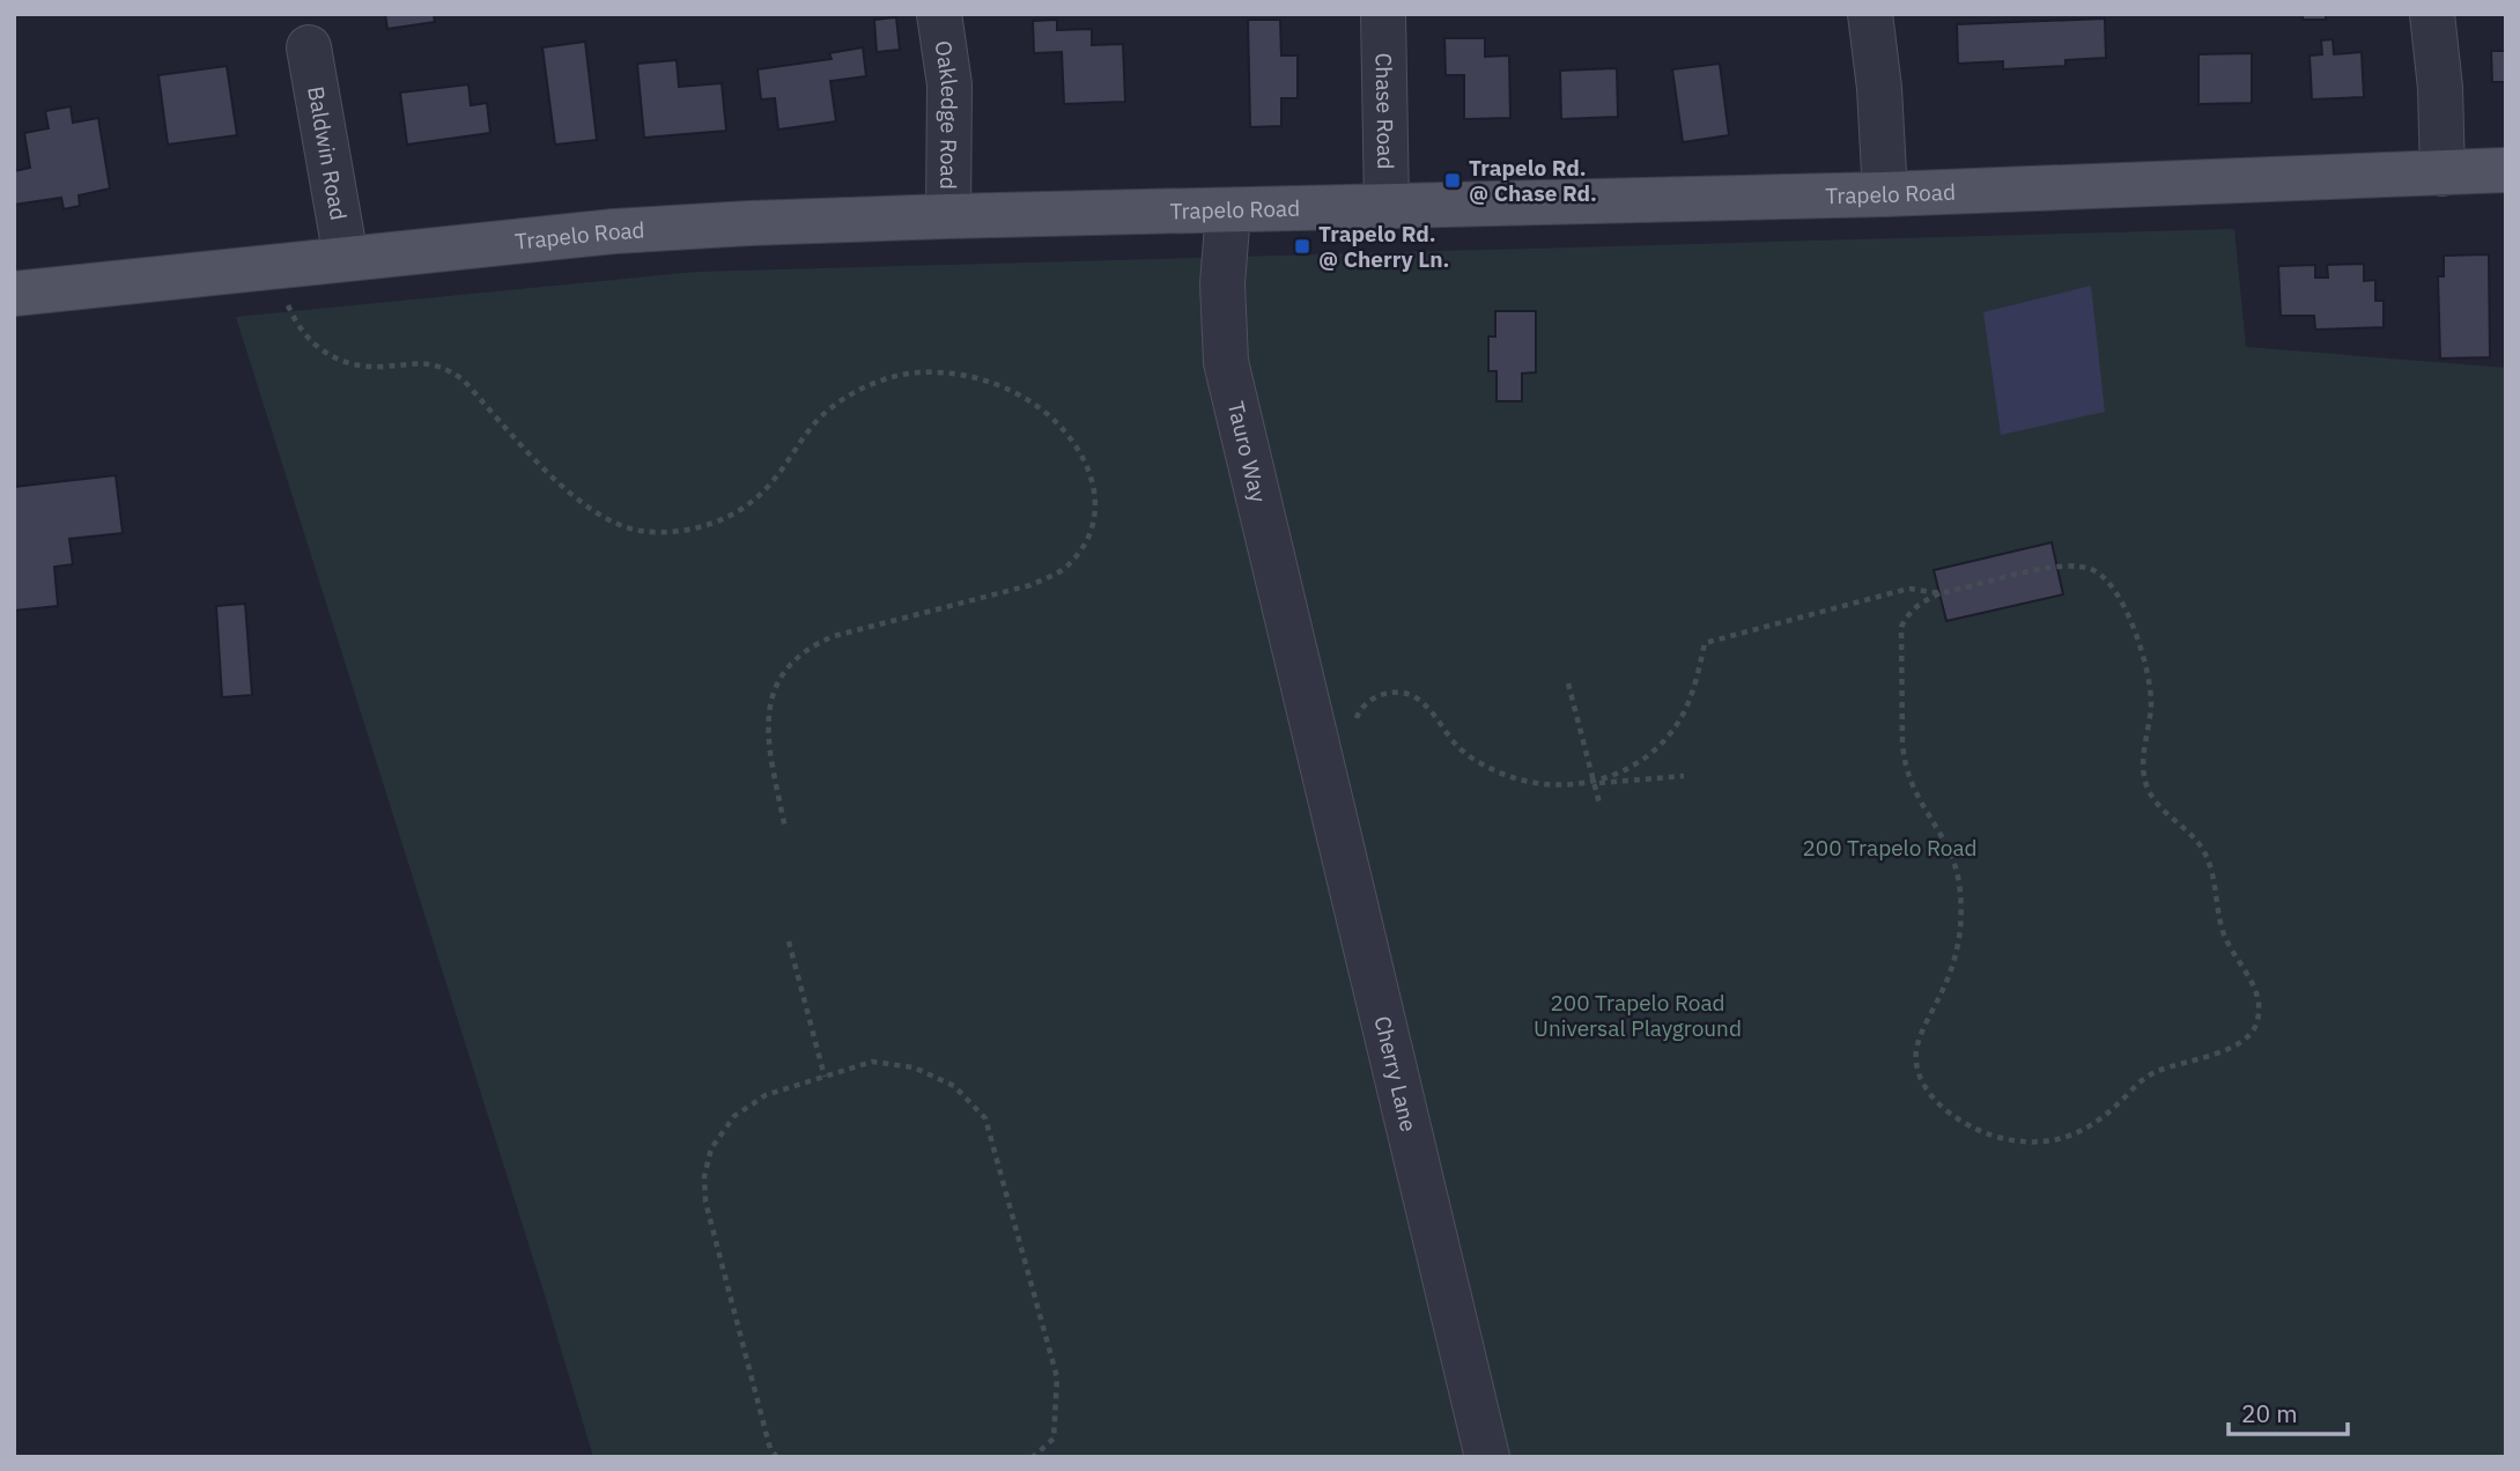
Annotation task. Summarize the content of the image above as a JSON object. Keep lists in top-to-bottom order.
{
  "streets": {
    "main road": ["Trapelo Road"],
    "street": [
      "Chase Road",
      "Oakledge Road",
      "Baldwin Road",
      "Tauro Way",
      "Cherry Lane"
    ]
  },
  "crossings": [
    ["Chase Road", "Trapelo Road"],
    ["Oakledge Road", "Trapelo Road"],
    ["Baldwin Road", "Trapelo Road"],
    ["Trapelo Road", "Tauro Way"],
    ["Tauro Way", "Cherry Lane"]
  ],
  "parks": ["200 Trapelo Road", "200 Trapelo Road Universal Playground"],
  "places": {
    "transit": ["Trapelo Rd. @ Chase Rd.", "Trapelo Rd. @ Cherry Ln."]
  },
  "scale_bar": "20 m"
}
